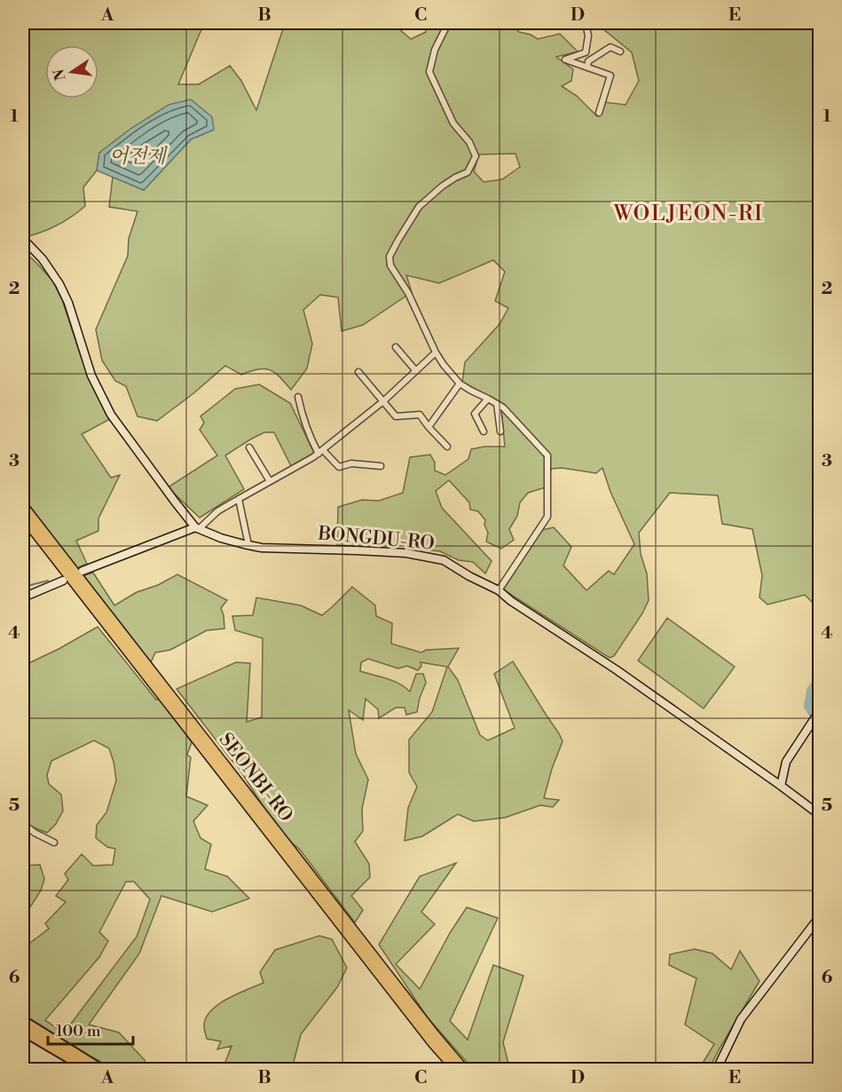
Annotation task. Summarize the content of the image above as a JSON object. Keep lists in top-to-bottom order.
{
  "streets": {
    "main road": ["BONGDU-RO", "SEONBI-RO"]
  },
  "districts": ["WOLJEON-RI"],
  "water": ["어전제"],
  "scale_bar": "100 m",
  "north": "left",
  "grid": {
    "columns": [
      "A",
      "B",
      "C",
      "D",
      "E"
    ],
    "rows": [
      "1",
      "2",
      "3",
      "4",
      "5",
      "6"
    ]
  }
}
